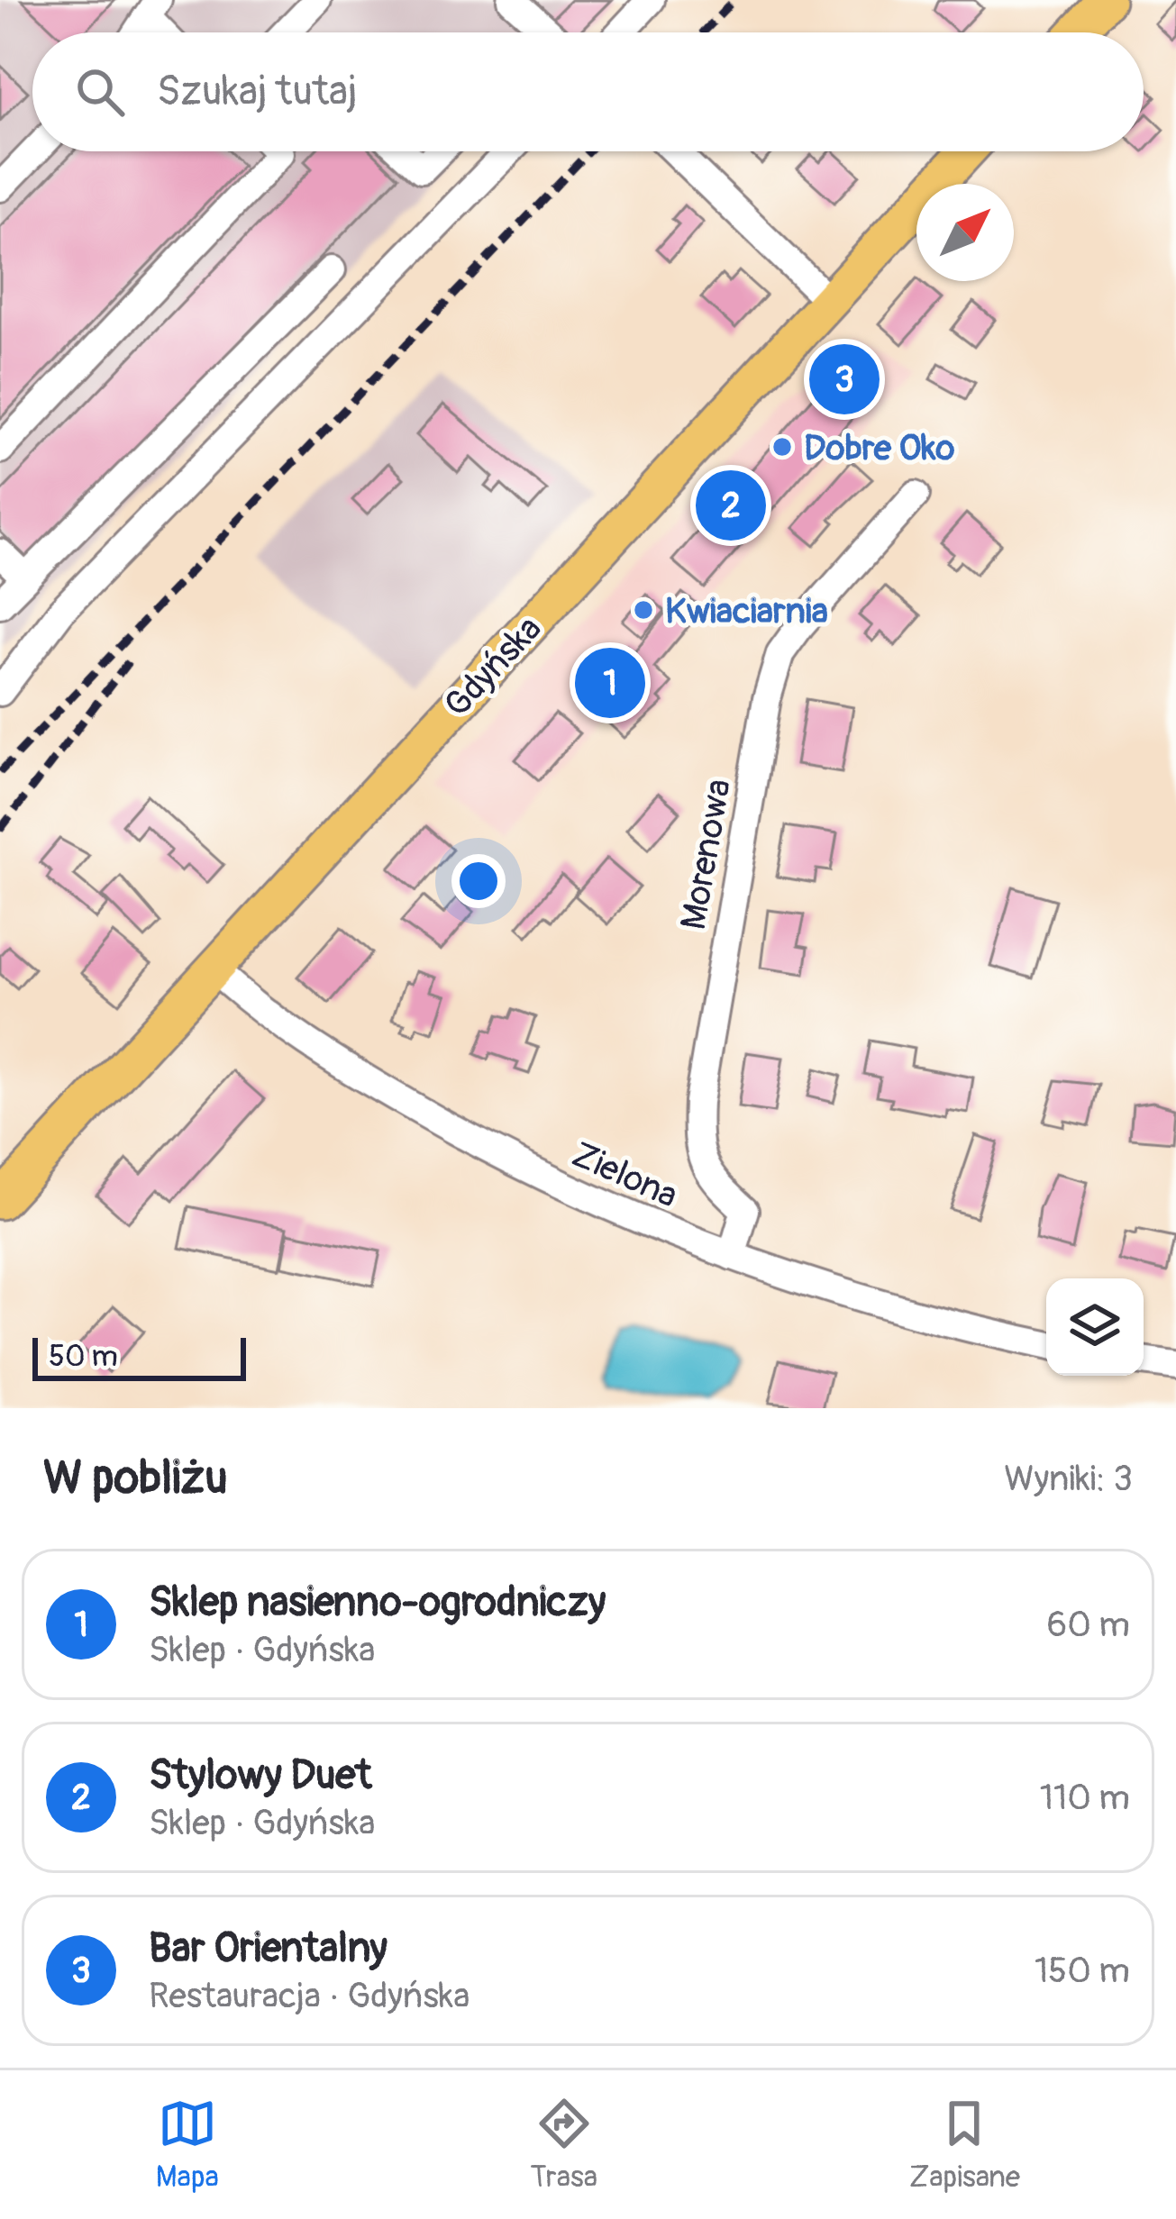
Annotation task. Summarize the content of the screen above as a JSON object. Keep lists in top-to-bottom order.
{
  "streets": {
    "main road": ["Gdyńska"],
    "street": ["Morenowa", "Zielona"]
  },
  "crossings": [
    ["Gdyńska", "Zielona"],
    ["Morenowa", "Zielona"]
  ],
  "places": ["Dobre Oko", "Kwiaciarnia"],
  "scale_bar": "50 m",
  "north": "top right",
  "page": {
    "search": "Szukaj tutaj",
    "pins": ["3", "2", "1"],
    "scale": "50 m",
    "heading": ["W pobliżu", "Wyniki: 3"],
    "list": [
      {
        "mark": "1",
        "name": "Sklep nasienno-ogrodniczy",
        "note": "Sklep · Gdyńska",
        "value": "60 m"
      },
      {
        "mark": "2",
        "name": "Stylowy Duet",
        "note": "Sklep · Gdyńska",
        "value": "110 m"
      },
      {
        "mark": "3",
        "name": "Bar Orientalny",
        "note": "Restauracja · Gdyńska",
        "value": "150 m"
      }
    ],
    "nav": ["Mapa", "Trasa", "Zapisane"]
  }
}
